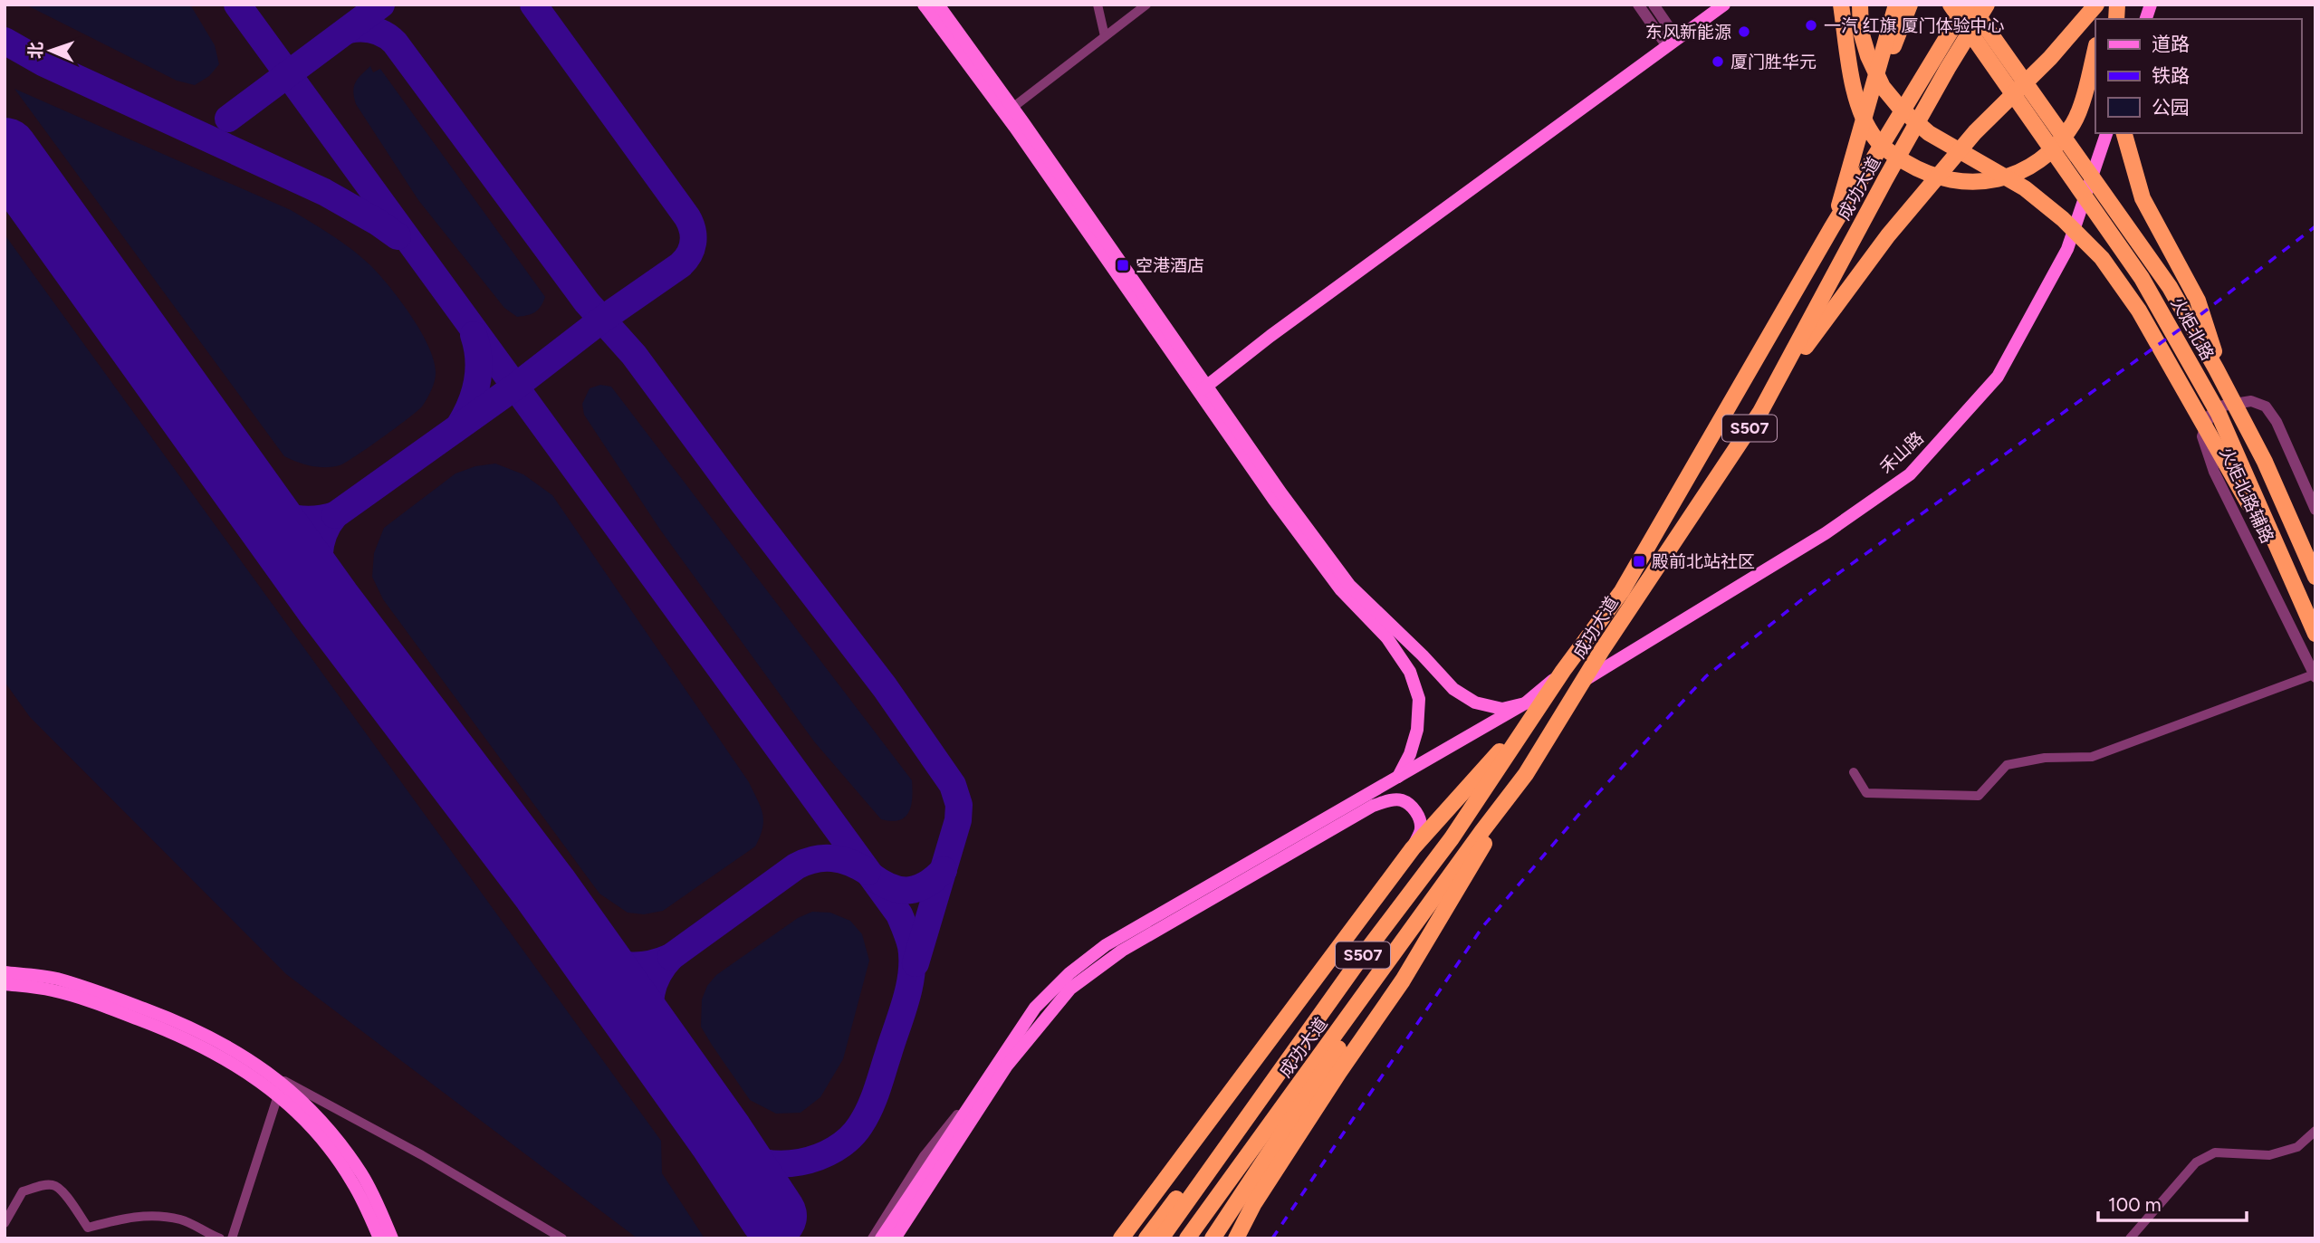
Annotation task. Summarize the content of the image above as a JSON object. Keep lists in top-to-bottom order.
{
  "streets": {
    "highway": ["成功大道", "火炬北路", "S507"],
    "main road": ["禾山路"],
    "street": ["火炬北路辅路"]
  },
  "crossings": [
    ["成功大道", "火炬北路"],
    ["成功大道", "S507"],
    ["成功大道", "禾山路"]
  ],
  "places": {
    "other": ["一汽 红旗 厦门体验中心", "东风新能源", "厦门胜华元"],
    "transit": ["空港酒店", "殿前北站社区"]
  },
  "legend": ["道路", "铁路", "公园"],
  "scale_bar": "100 m",
  "north": "left"
}
